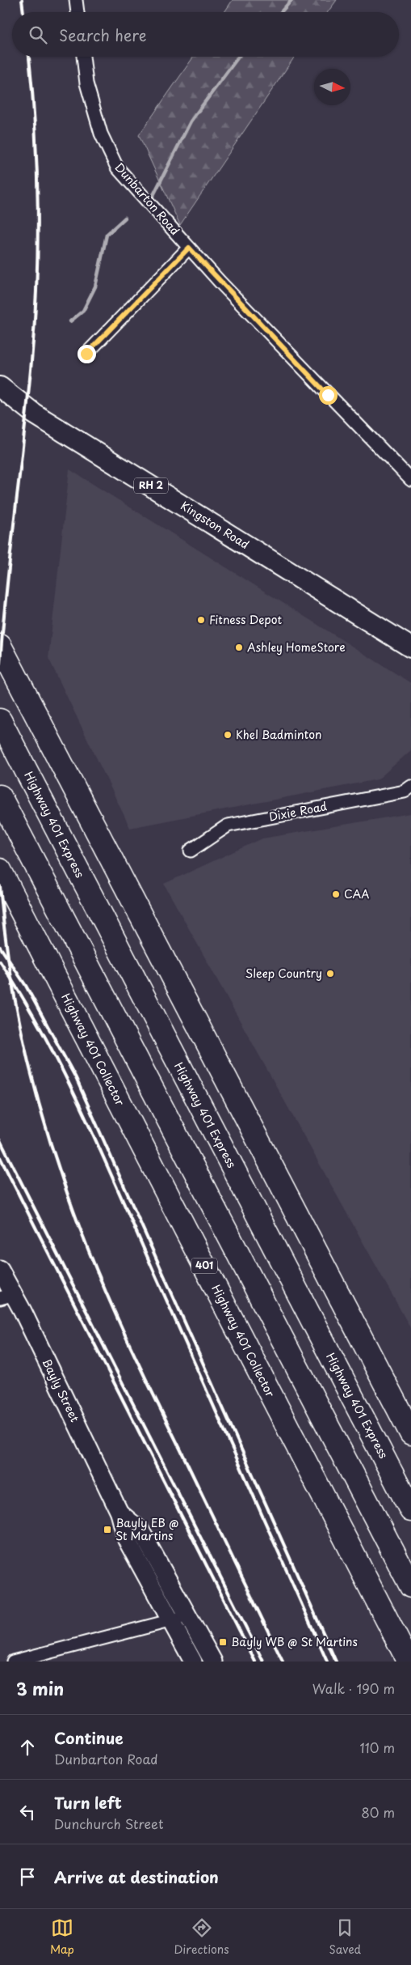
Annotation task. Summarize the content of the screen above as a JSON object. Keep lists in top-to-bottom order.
{
  "streets": {
    "highway": ["Highway 401 Express", "Highway 401 Collector", "401"],
    "main road": ["RH 2", "Kingston Road", "Bayly Street"],
    "street": ["Dunbarton Road", "Dixie Road"]
  },
  "places": {
    "other": [
      "Fitness Depot",
      "Ashley HomeStore",
      "Khel Badminton",
      "CAA",
      "Sleep Country"
    ],
    "transit": ["Bayly EB @ St Martins", "Bayly WB @ St Martins"]
  },
  "north": "right",
  "page": {
    "search": "Search here",
    "heading": ["3 min", "Walk · 190 m"],
    "list": [
      ["Continue", "Dunbarton Road", "110 m"],
      ["Turn left", "Dunchurch Street", "80 m"],
      "Arrive at destination"
    ],
    "nav": ["Map", "Directions", "Saved"]
  }
}
